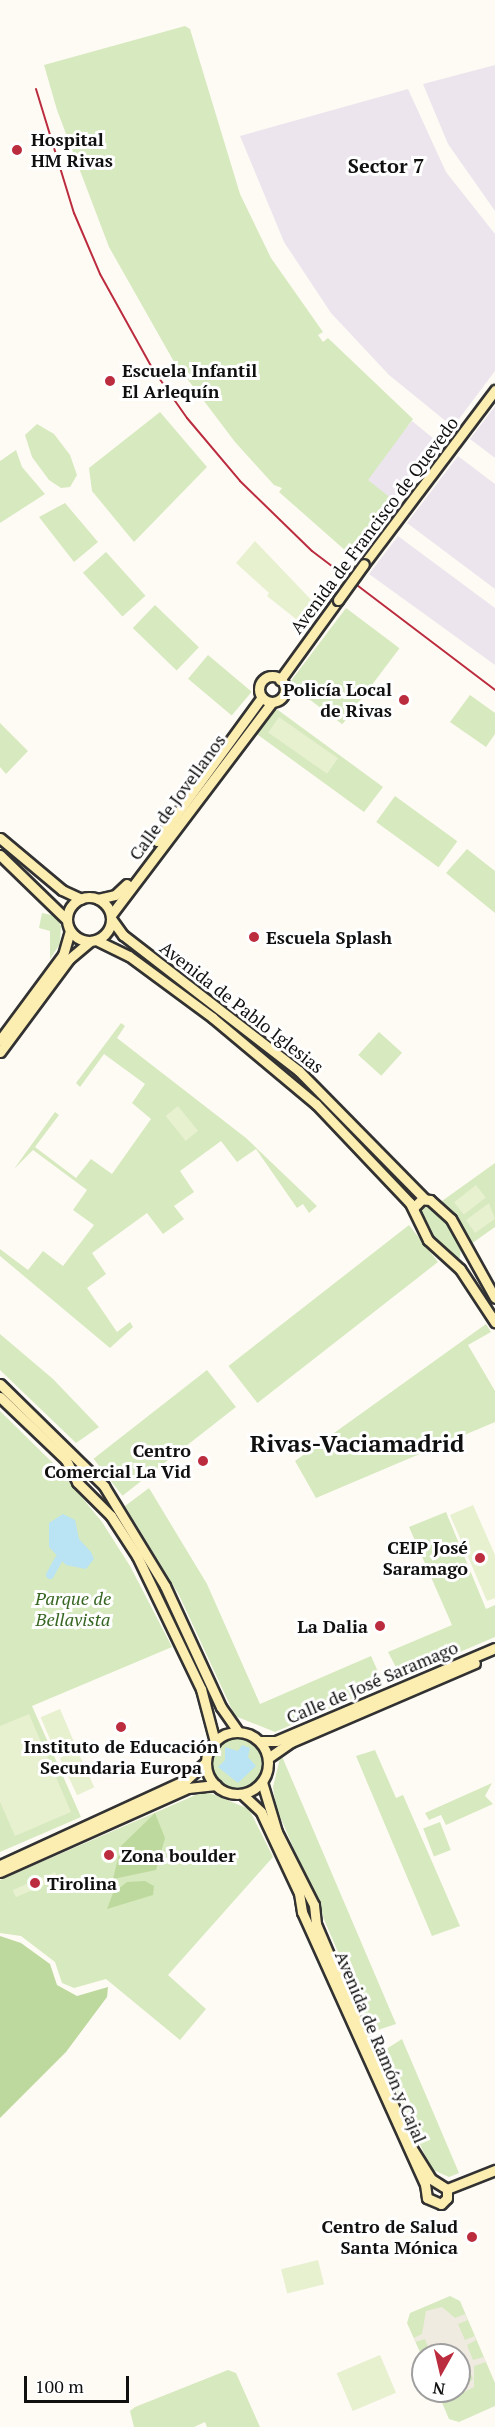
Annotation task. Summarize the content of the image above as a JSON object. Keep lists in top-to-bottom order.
{
  "streets": {
    "street": [
      "Avenida de Francisco de Quevedo",
      "Calle de Jovellanos",
      "Avenida de Pablo Iglesias",
      "Calle de José Saramago",
      "Avenida de Ramón y Cajal"
    ]
  },
  "crossings": [
    ["Avenida de Francisco de Quevedo", "Calle de Jovellanos"],
    ["Calle de Jovellanos", "Avenida de Pablo Iglesias"],
    ["Calle de José Saramago", "Avenida de Ramón y Cajal"]
  ],
  "districts": ["Sector 7", "Rivas-Vaciamadrid"],
  "parks": ["Parque de Bellavista"],
  "places": [
    "Hospital HM Rivas",
    "Escuela Infantil El Arlequín",
    "Policía Local de Rivas",
    "Escuela Splash",
    "Centro Comercial La Vid",
    "CEIP José Saramago",
    "La Dalia",
    "Instituto de Educación Secundaria Europa",
    "Zona boulder",
    "Tirolina",
    "Centro de Salud Santa Mónica"
  ],
  "scale_bar": "100 m",
  "north": "bottom"
}
